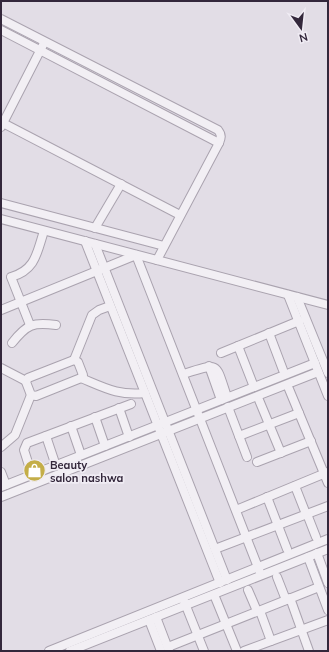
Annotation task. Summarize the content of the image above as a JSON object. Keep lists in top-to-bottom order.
{
  "places": {
    "shop": ["Beauty salon nashwa"]
  },
  "north": "bottom"
}
